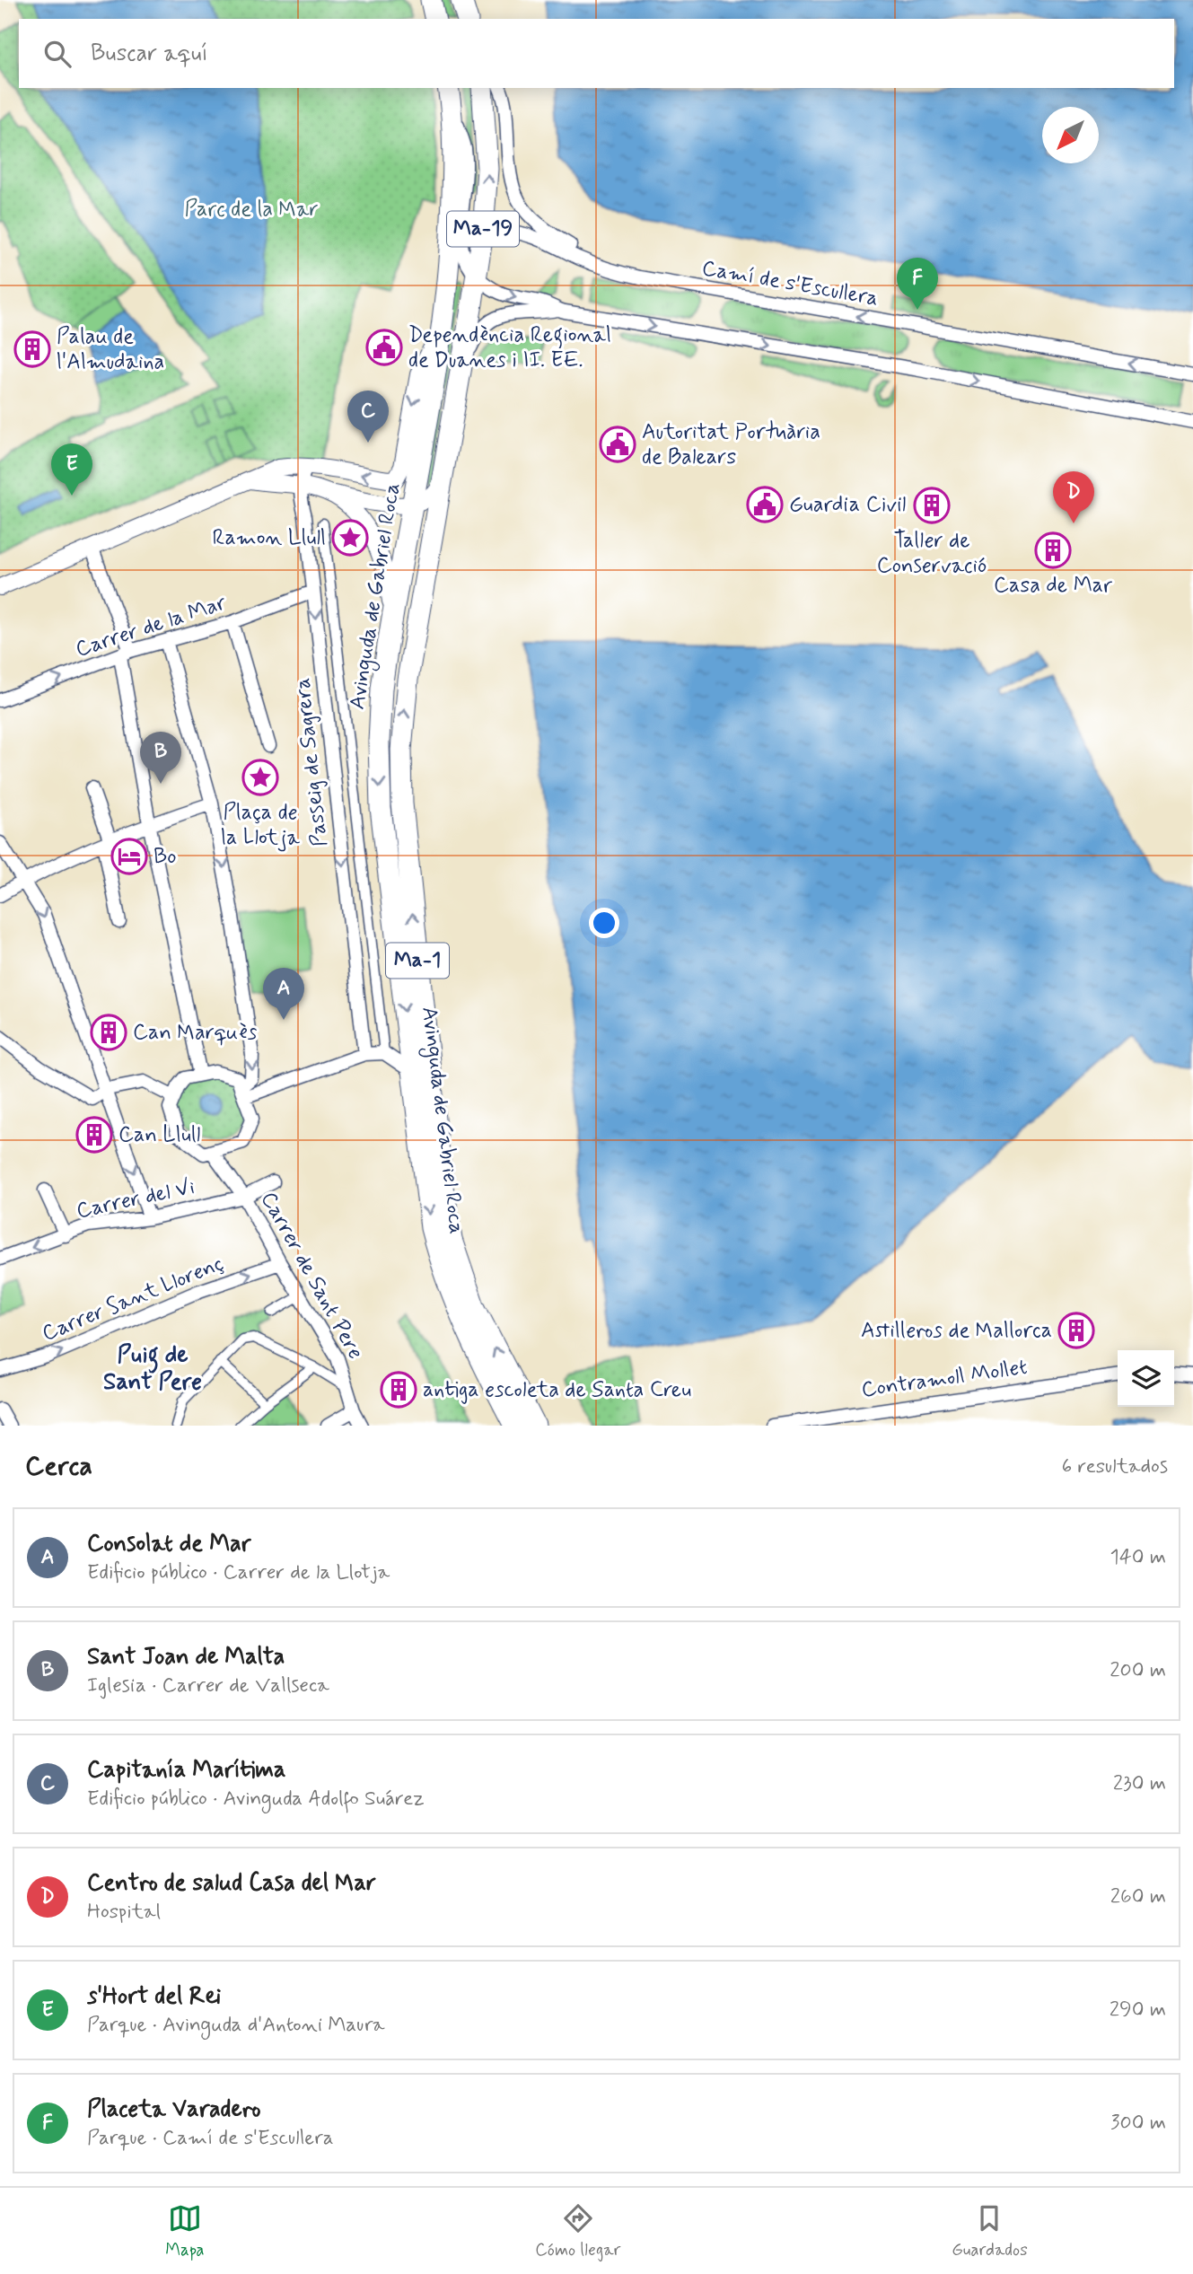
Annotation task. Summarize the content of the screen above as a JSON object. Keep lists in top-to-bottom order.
{
  "streets": {
    "highway": ["Ma-19", "Avinguda de Gabriel Roca", "Ma-1"],
    "street": [
      "Camí de s'Escullera",
      "Carrer de la Mar",
      "Passeig de Sagrera",
      "Carrer del Vi",
      "Carrer de Sant Pere",
      "Carrer Sant Llorenç",
      "Contramoll Mollet"
    ]
  },
  "crossings": [
    ["Ma-19", "Avinguda de Gabriel Roca"],
    ["Carrer de la Mar", "Passeig de Sagrera"],
    ["Carrer del Vi", "Carrer de Sant Pere"],
    ["Carrer de Sant Pere", "Carrer Sant Llorenç"]
  ],
  "one_way": ["Carrer Sant Llorenç"],
  "districts": ["Puig de Sant Pere"],
  "parks": ["Parc de la Mar"],
  "places": {
    "public building": ["Dependència Regional de Duanes i II. EE.", "Autoritat Portuària de Balears", "Guardia Civil"],
    "building": [
      "Palau de l'Almudaina",
      "Taller de Conservació",
      "Casa de Mar",
      "Can Marquès",
      "Can Llull",
      "Astilleros de Mallorca",
      "antiga escoleta de Santa Creu"
    ],
    "place": ["Ramon Llull", "Plaça de la Llotja"],
    "hotel": ["Bo"]
  },
  "north": "bottom left",
  "page": {
    "search": "Buscar aquí",
    "pins": [
      "F",
      "C",
      "E",
      "D",
      "B",
      "A"
    ],
    "heading": ["Cerca", "6 resultados"],
    "list": [
      {
        "mark": "A",
        "name": "Consolat de Mar",
        "note": "Edificio público · Carrer de la Llotja",
        "value": "140 m"
      },
      {
        "mark": "B",
        "name": "Sant Joan de Malta",
        "note": "Iglesia · Carrer de Vallseca",
        "value": "200 m"
      },
      {
        "mark": "C",
        "name": "Capitanía Marítima",
        "note": "Edificio público · Avinguda Adolfo Suárez",
        "value": "230 m"
      },
      {
        "mark": "D",
        "name": "Centro de salud Casa del Mar",
        "note": "Hospital",
        "value": "260 m"
      },
      {
        "mark": "E",
        "name": "s'Hort del Rei",
        "note": "Parque · Avinguda d'Antoni Maura",
        "value": "290 m"
      },
      {
        "mark": "F",
        "name": "Placeta Varadero",
        "note": "Parque · Camí de s'Escullera",
        "value": "300 m"
      }
    ],
    "nav": ["Mapa", "Cómo llegar", "Guardados"]
  }
}
